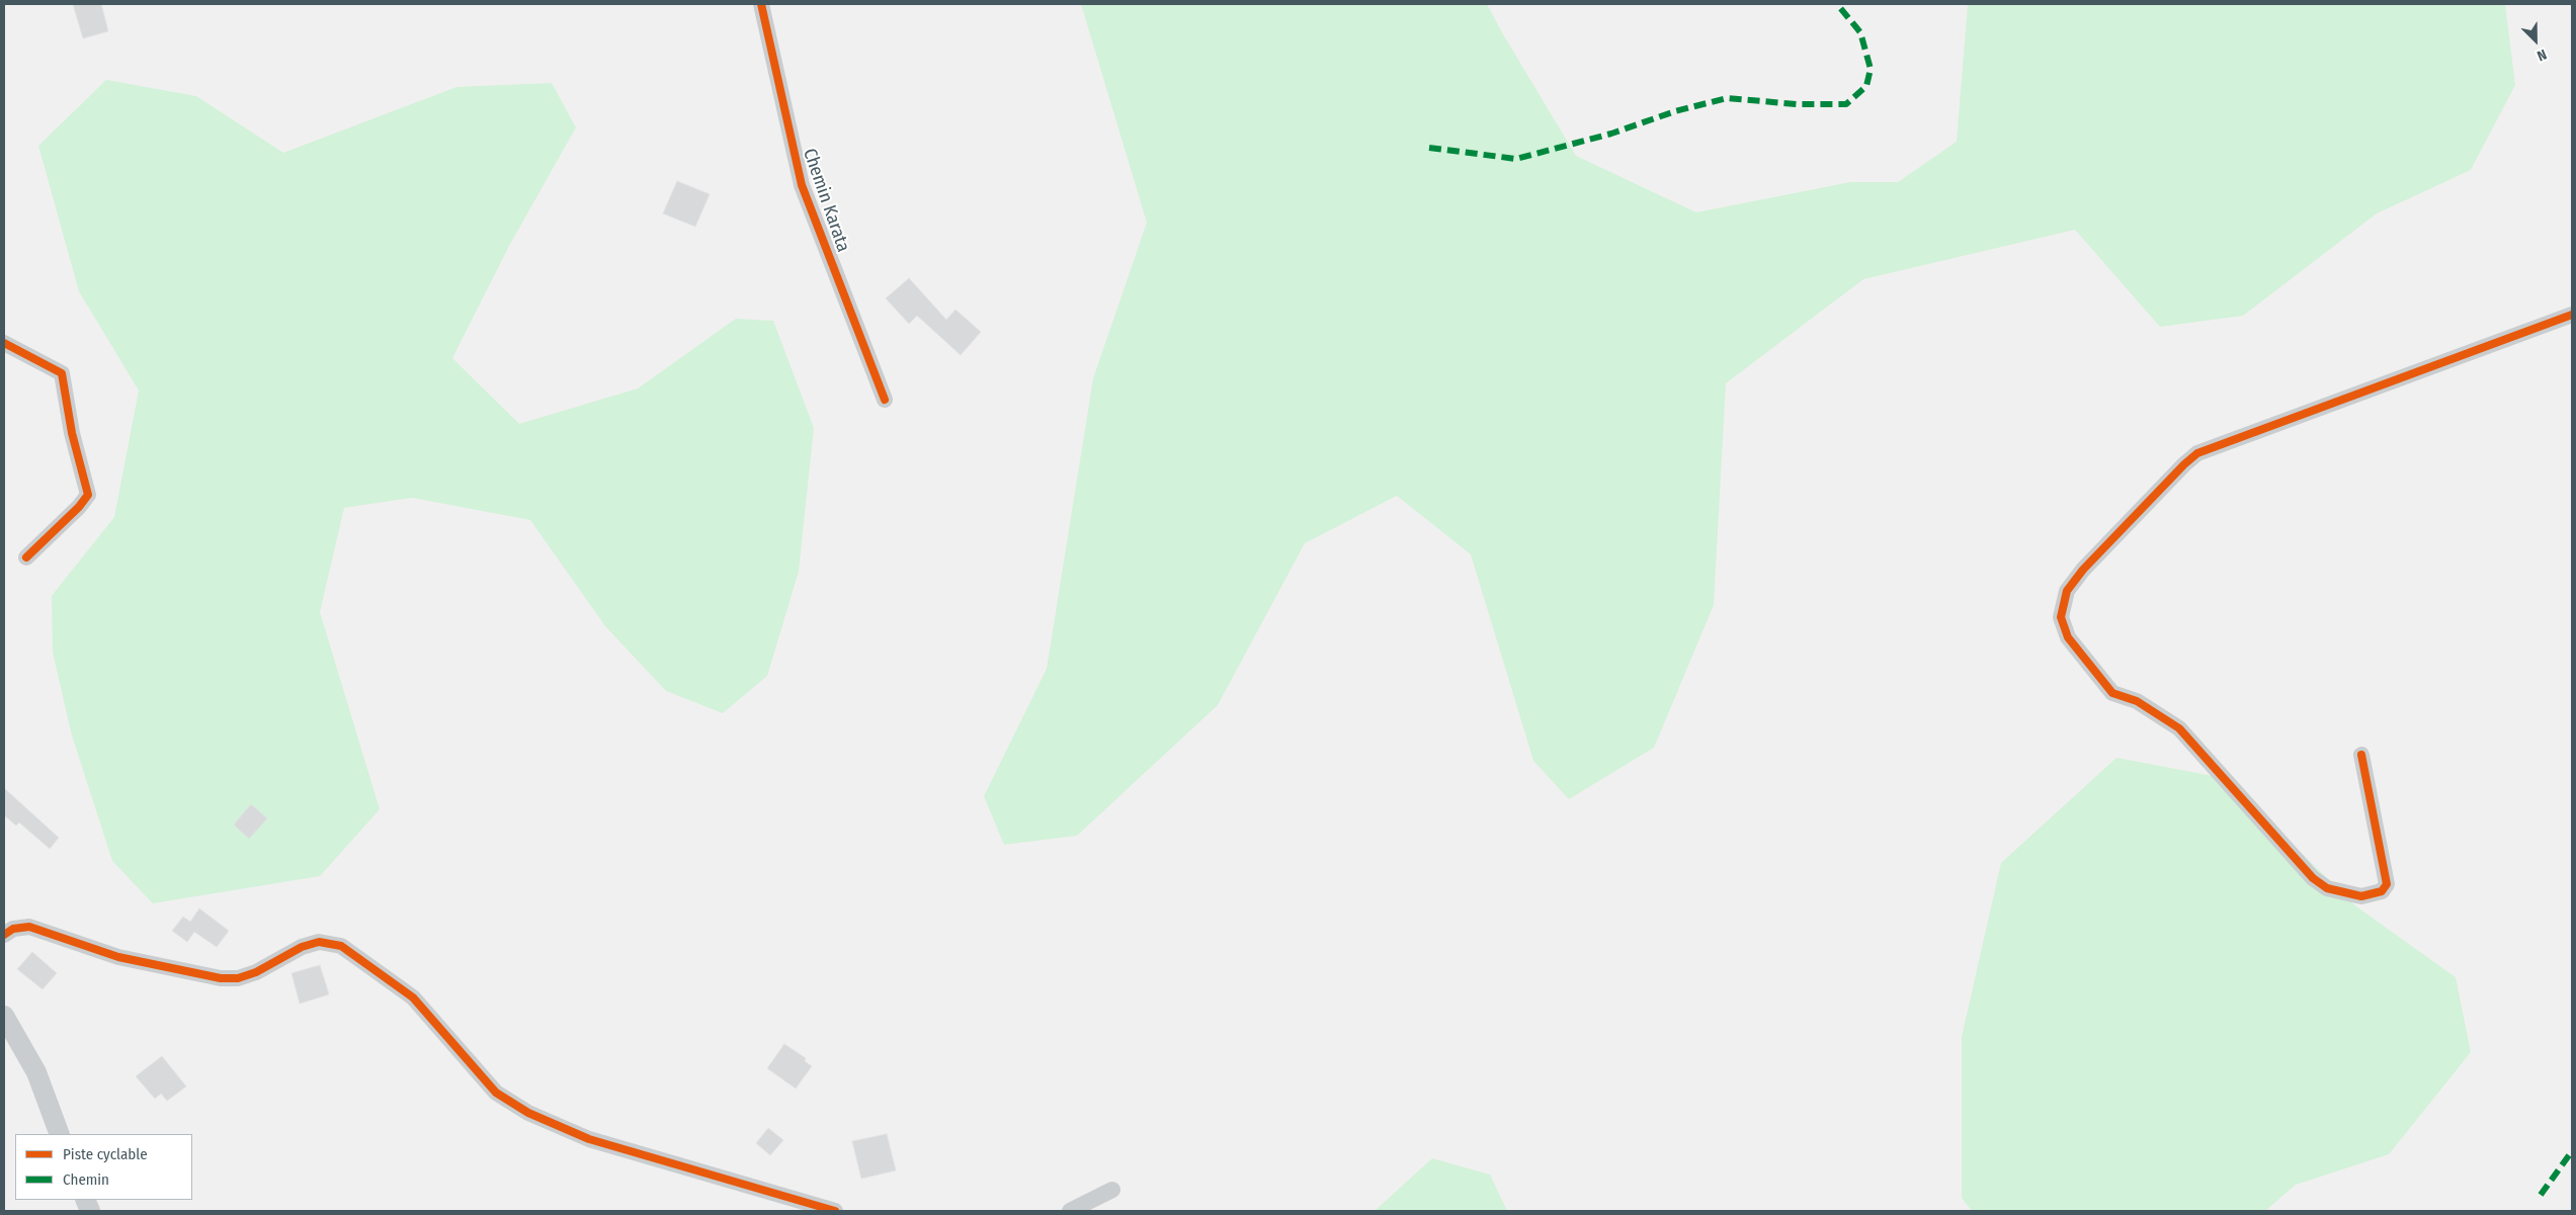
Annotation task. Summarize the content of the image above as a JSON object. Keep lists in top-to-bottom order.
{
  "streets": {
    "street": ["Chemin Karata"]
  },
  "legend": ["Piste cyclable", "Chemin"],
  "north": "bottom right"
}
